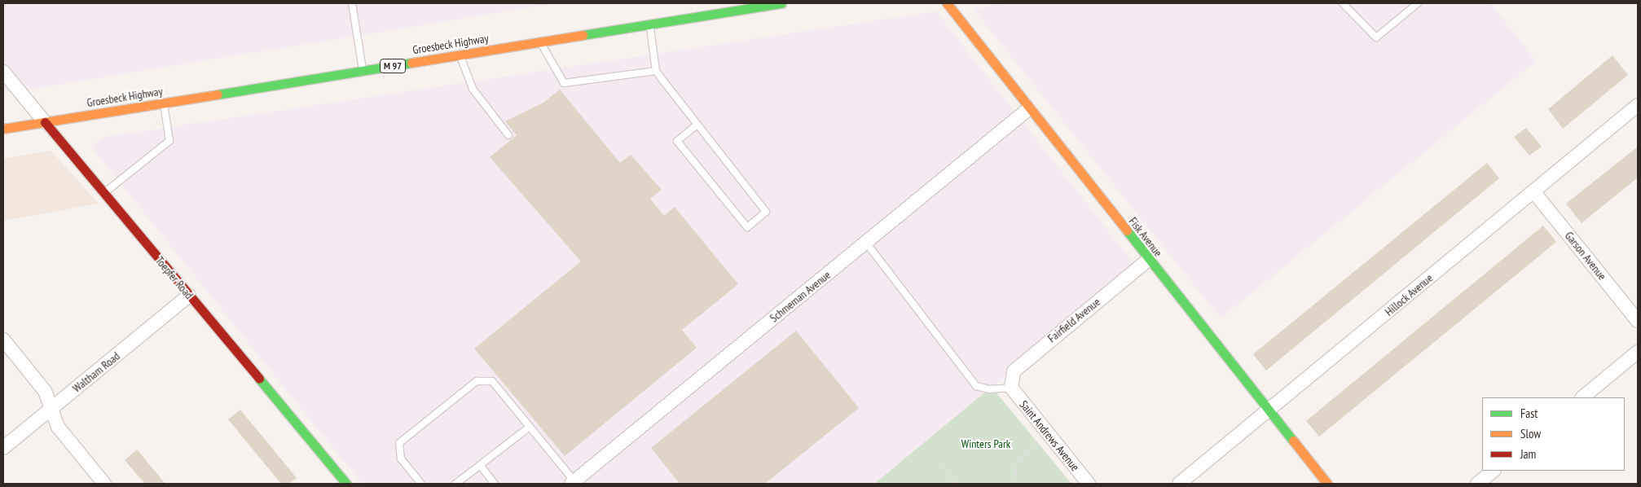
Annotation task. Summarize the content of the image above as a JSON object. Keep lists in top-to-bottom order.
{
  "streets": {
    "street": [
      "Groesbeck Highway",
      "M 97",
      "Fisk Avenue",
      "Garson Avenue",
      "Toepfer Road",
      "Hillock Avenue",
      "Schmeman Avenue",
      "Fairfield Avenue",
      "Waltham Road",
      "Saint Andrews Avenue"
    ]
  },
  "crossings": [
    ["Groesbeck Highway", "Toepfer Road"],
    ["Fisk Avenue", "Hillock Avenue"],
    ["Fisk Avenue", "Schmeman Avenue"],
    ["Fisk Avenue", "Fairfield Avenue"],
    ["Garson Avenue", "Hillock Avenue"],
    ["Toepfer Road", "Waltham Road"],
    ["Fairfield Avenue", "Saint Andrews Avenue"]
  ],
  "parks": ["Winters Park"],
  "legend": ["Fast", "Slow", "Jam"]
}
